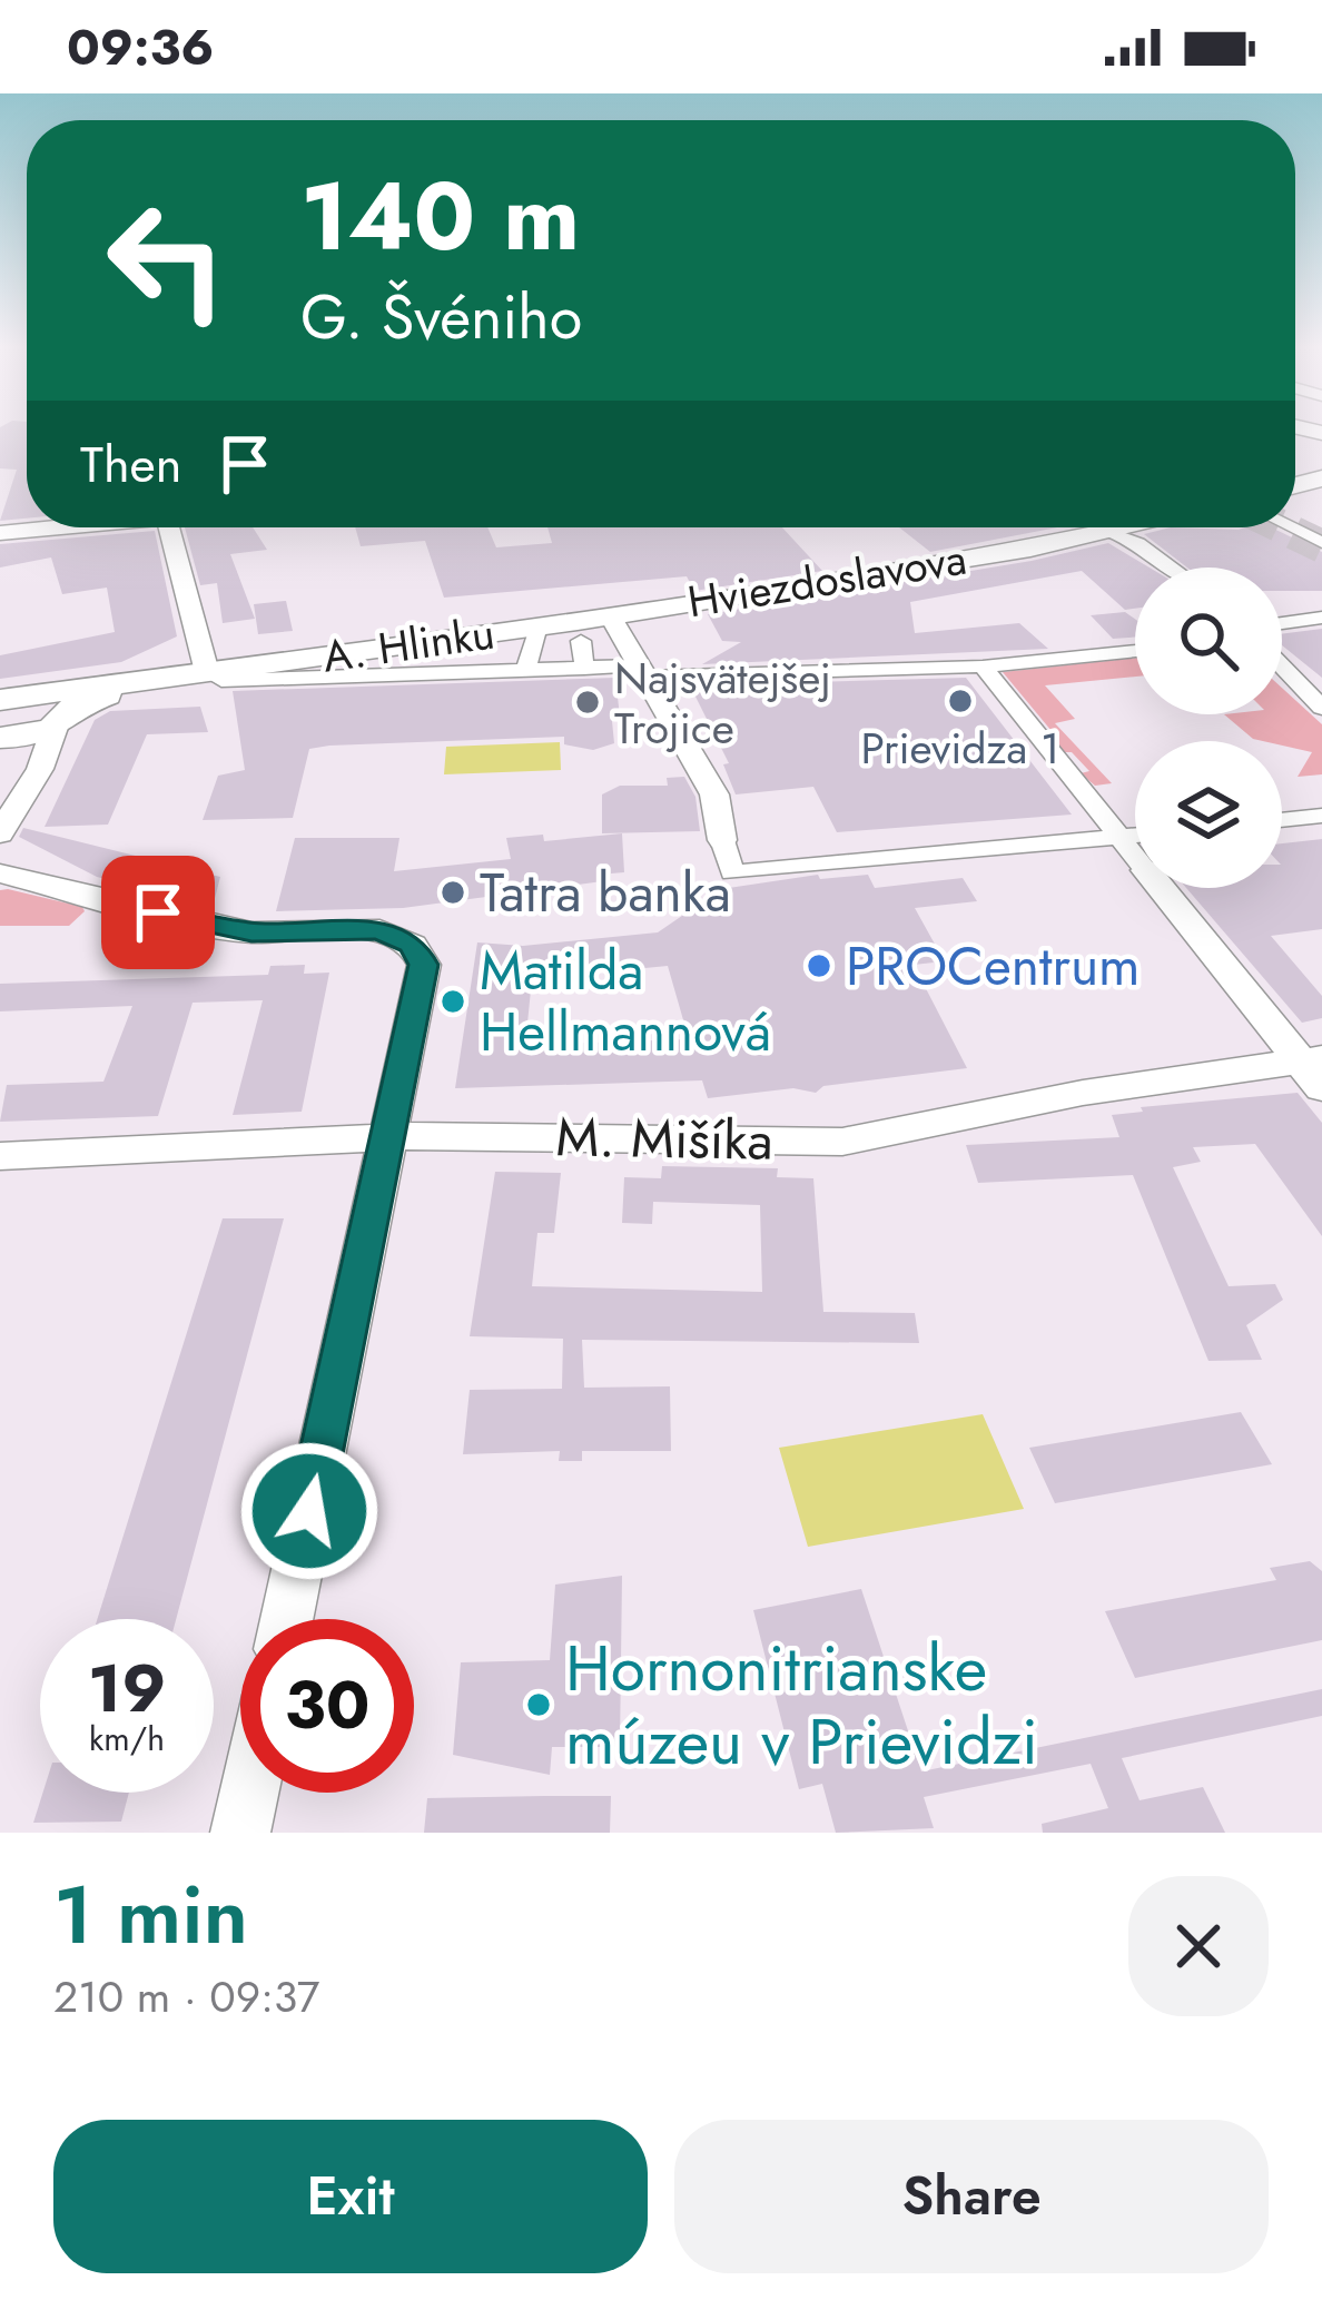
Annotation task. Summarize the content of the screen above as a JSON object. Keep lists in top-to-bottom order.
{
  "streets": {
    "street": ["Hviezdoslavova", "A. Hlinku", "M. Mišíka"]
  },
  "crossings": [
    ["Hviezdoslavova", "A. Hlinku"]
  ],
  "places": [
    "Prievidza 1",
    "Najsvätejšej Trojice",
    "Tatra banka",
    "PROCentrum",
    "Matilda Hellmannová",
    "Hornonitrianske múzeu v Prievidzi"
  ],
  "page": {
    "status": "09:36",
    "turn": ["140 m", "G. Švéniho"],
    "then": "Then",
    "speed": "19 km/h",
    "limit": "30",
    "heading": ["1 min", "210 m · 09:37"],
    "buttons": ["Exit", "Share"]
  }
}
